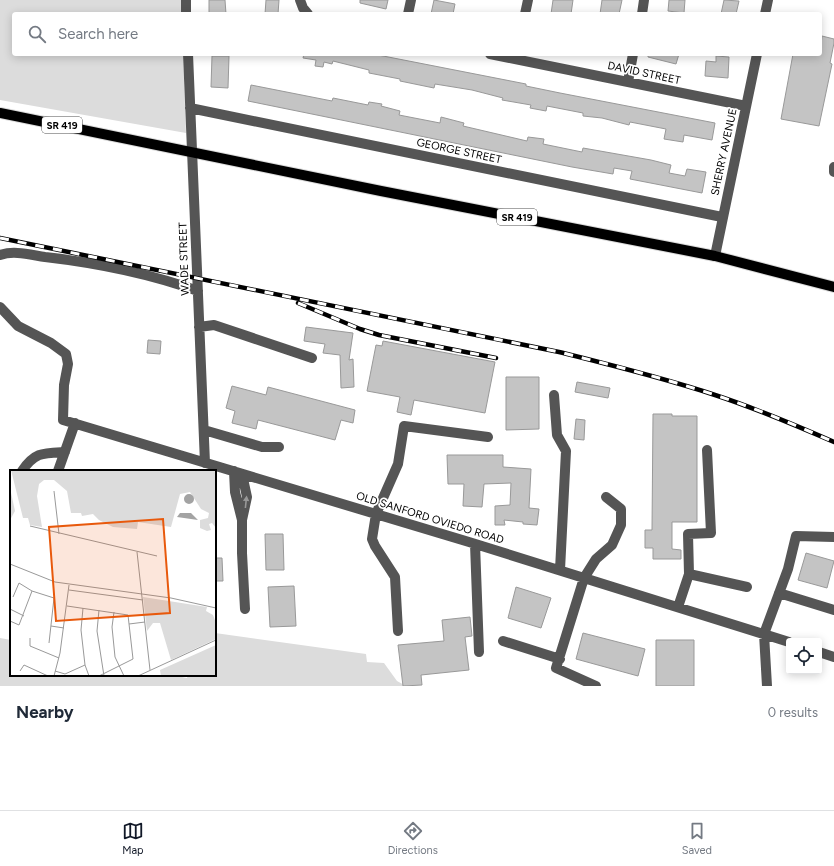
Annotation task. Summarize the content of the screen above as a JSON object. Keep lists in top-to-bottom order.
{
  "streets": {
    "main road": ["SR 419"],
    "street": [
      "DAVID STREET",
      "GEORGE STREET",
      "SHERRY AVENUE",
      "WADE STREET",
      "OLD SANFORD OVIEDO ROAD"
    ]
  },
  "crossings": [
    ["DAVID STREET", "SHERRY AVENUE"],
    ["SR 419", "SHERRY AVENUE"],
    ["SR 419", "WADE STREET"],
    ["GEORGE STREET", "SHERRY AVENUE"],
    ["GEORGE STREET", "WADE STREET"],
    ["WADE STREET", "OLD SANFORD OVIEDO ROAD"]
  ],
  "page": {
    "search": "Search here",
    "heading": ["Nearby", "0 results"],
    "nav": ["Map", "Directions", "Saved"]
  }
}
